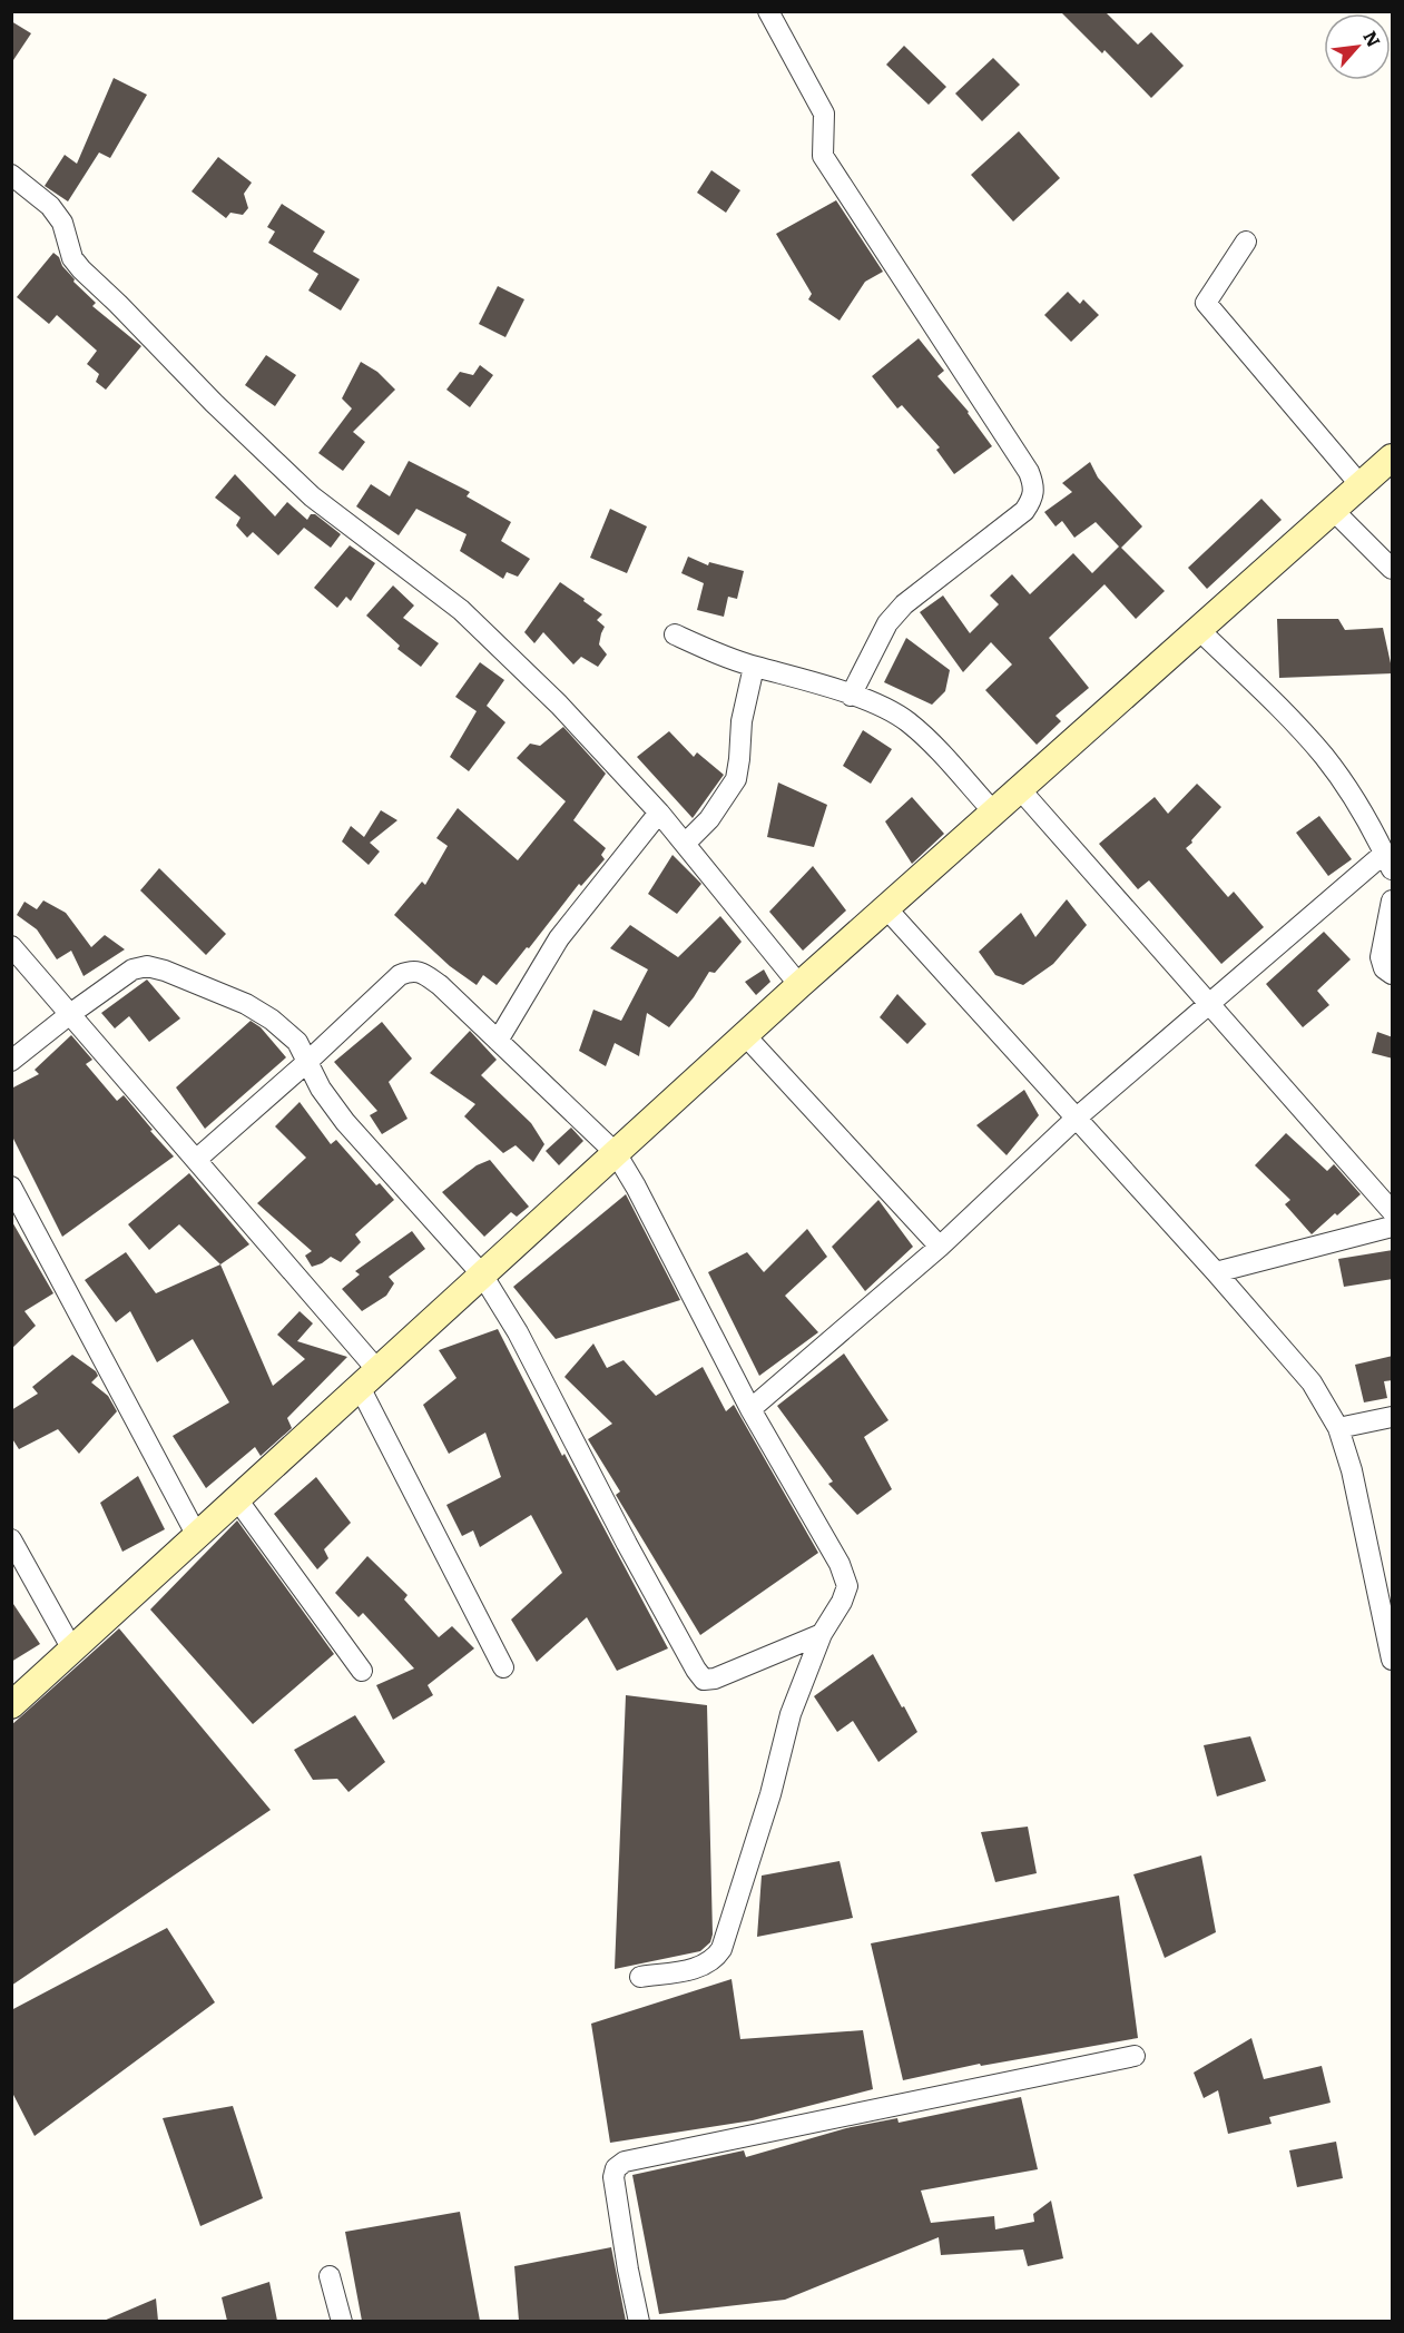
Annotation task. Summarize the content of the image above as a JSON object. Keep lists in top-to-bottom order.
{
  "north": "top right"
}
